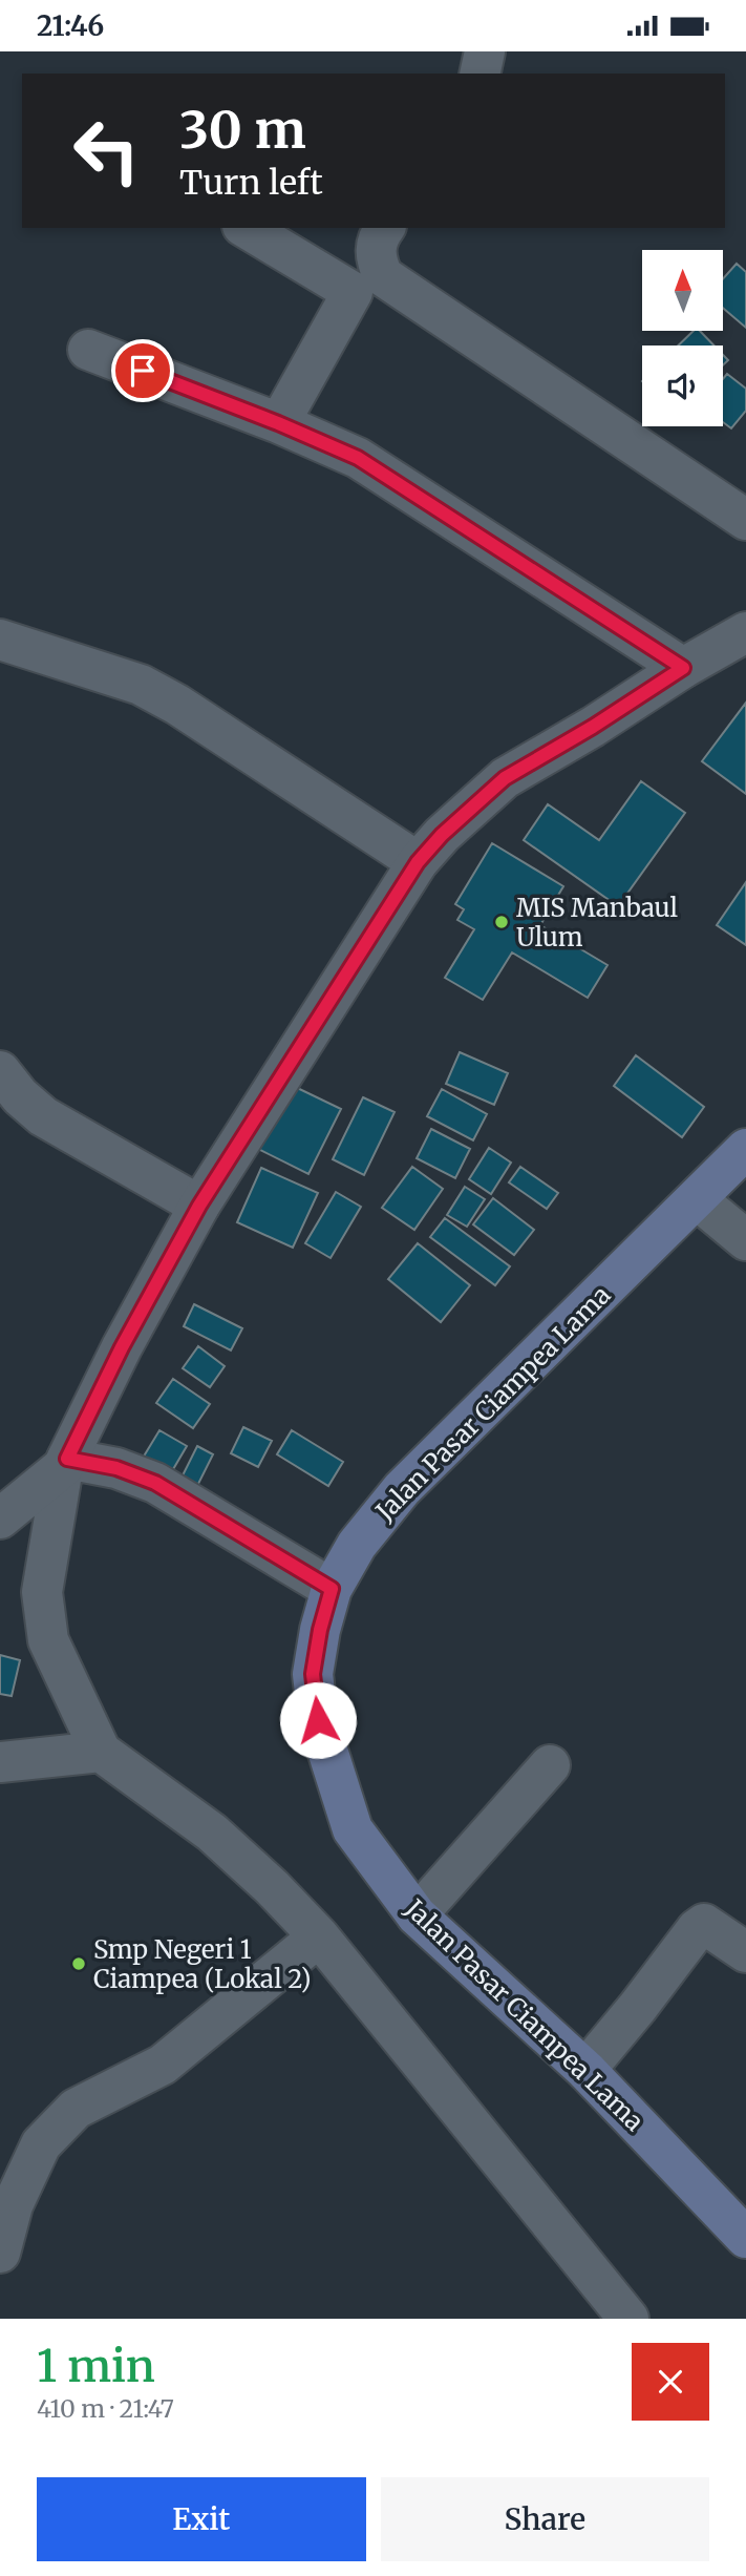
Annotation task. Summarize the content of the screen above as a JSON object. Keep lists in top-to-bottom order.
{
  "streets": {
    "main road": ["Jalan Pasar Ciampea Lama"]
  },
  "places": ["MIS Manbaul Ulum", "Smp Negeri 1 Ciampea (Lokal 2)"],
  "north": "top",
  "page": {
    "status": "21:46",
    "turn": ["30 m", "Turn left"],
    "heading": ["1 min", "410 m · 21:47"],
    "buttons": ["Exit", "Share"]
  }
}
